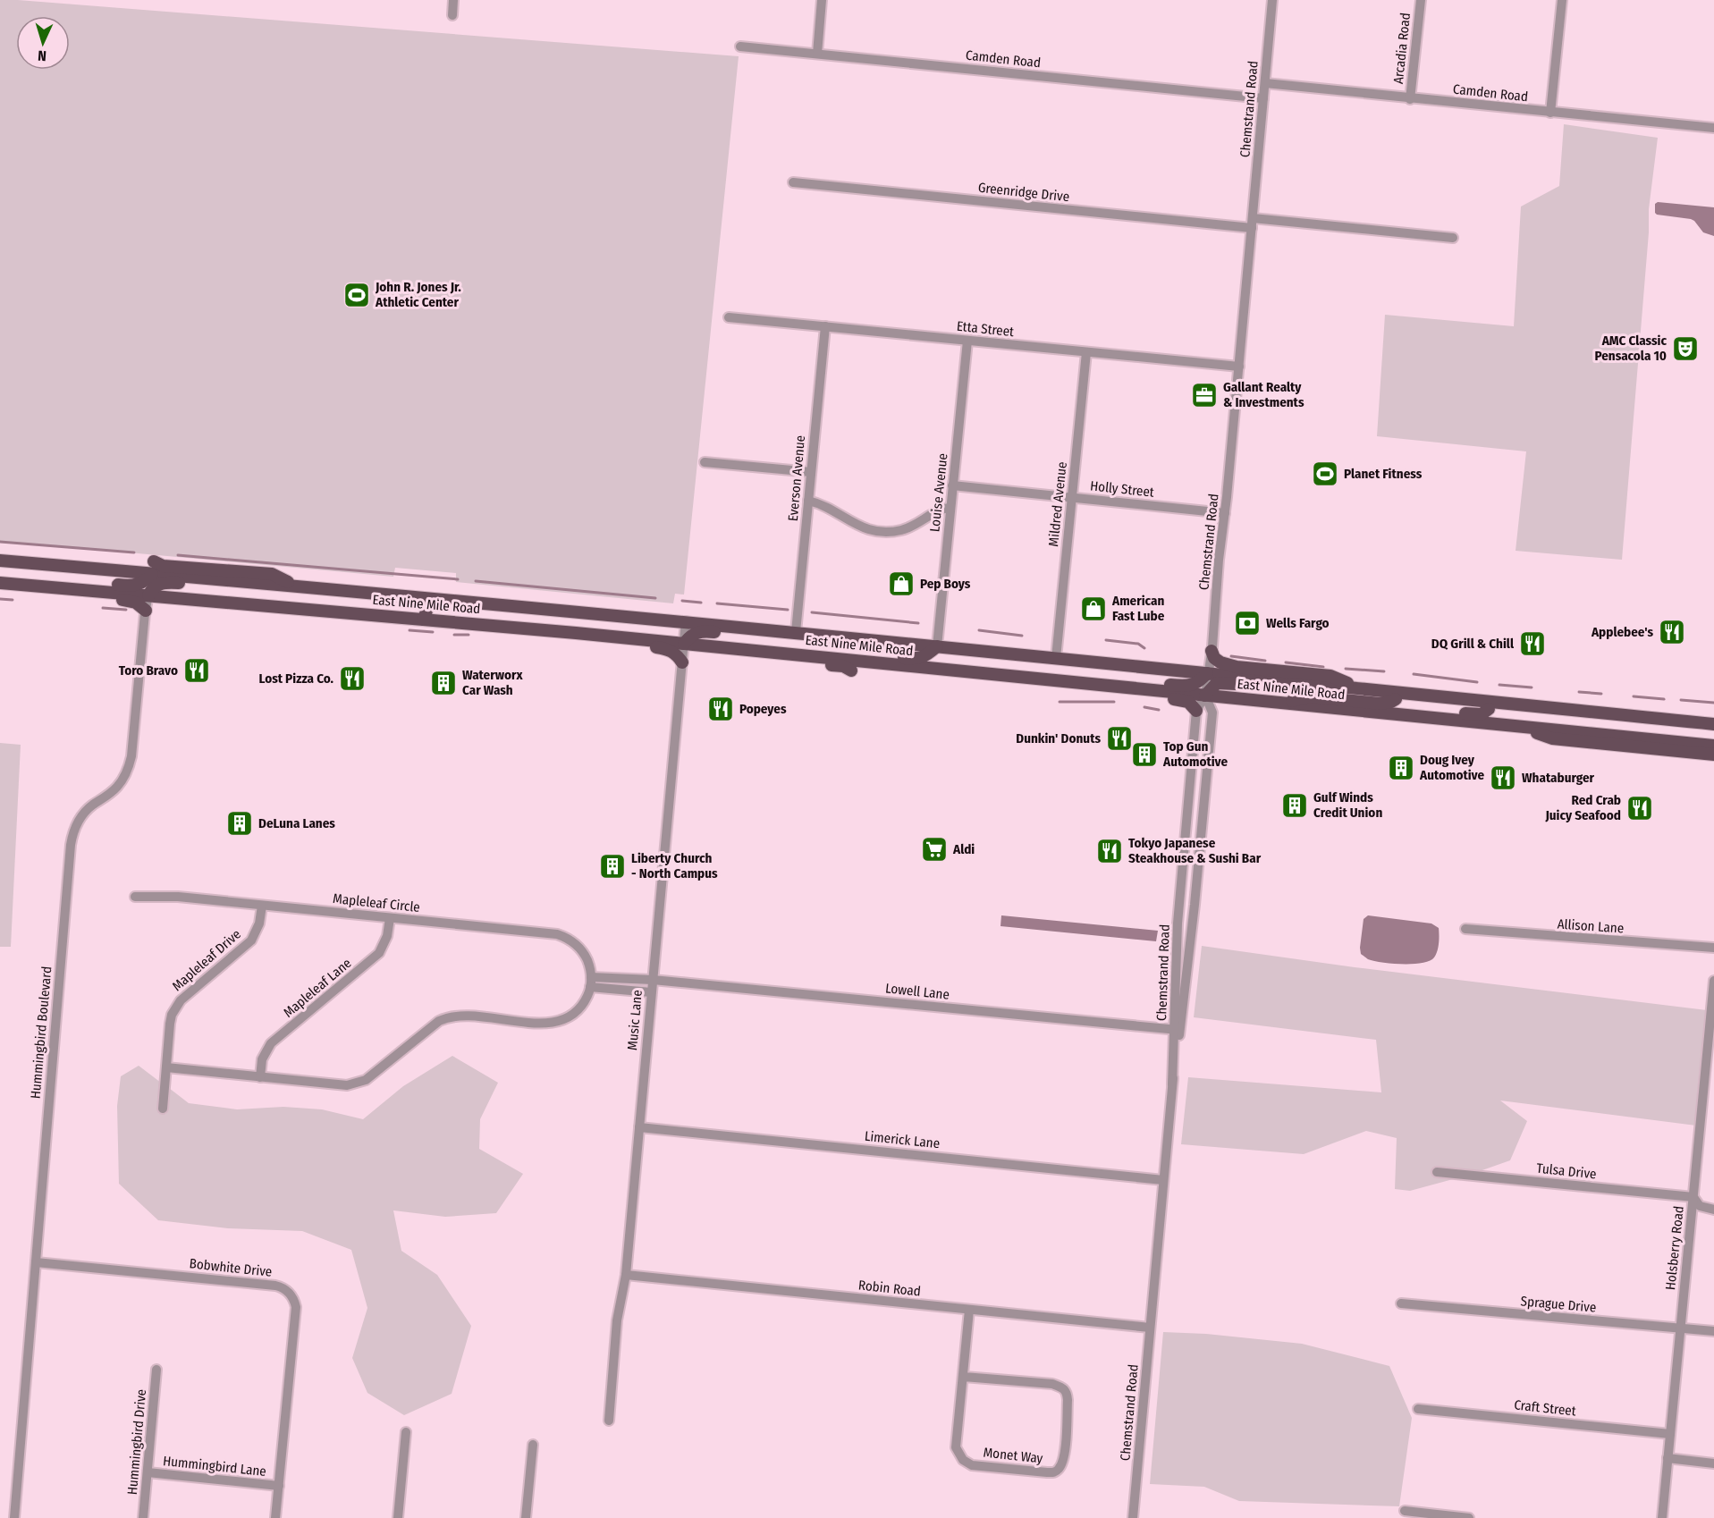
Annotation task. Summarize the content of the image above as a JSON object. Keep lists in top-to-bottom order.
{
  "streets": {
    "main road": ["East Nine Mile Road"],
    "street": [
      "Arcadia Road",
      "Camden Road",
      "Chemstrand Road",
      "Greenridge Drive",
      "Etta Street",
      "Everson Avenue",
      "Holly Street",
      "Louise Avenue",
      "Mildred Avenue",
      "Mapleleaf Circle",
      "Allison Lane",
      "Mapleleaf Drive",
      "Mapleleaf Lane",
      "Lowell Lane",
      "Music Lane",
      "Hummingbird Boulevard",
      "Limerick Lane",
      "Tulsa Drive",
      "Holsberry Road",
      "Bobwhite Drive",
      "Robin Road",
      "Sprague Drive",
      "Craft Street",
      "Hummingbird Drive",
      "Monet Way",
      "Hummingbird Lane"
    ]
  },
  "crossings": [
    ["Arcadia Road", "Camden Road"],
    ["Camden Road", "Chemstrand Road"],
    ["Chemstrand Road", "Greenridge Drive"],
    ["Chemstrand Road", "Etta Street"],
    ["Chemstrand Road", "Holly Street"],
    ["Chemstrand Road", "East Nine Mile Road"],
    ["Chemstrand Road", "Lowell Lane"],
    ["Chemstrand Road", "Limerick Lane"],
    ["Chemstrand Road", "Robin Road"],
    ["Etta Street", "Everson Avenue"],
    ["Etta Street", "Louise Avenue"],
    ["Etta Street", "Mildred Avenue"],
    ["Everson Avenue", "East Nine Mile Road"],
    ["Holly Street", "Louise Avenue"],
    ["Holly Street", "Mildred Avenue"],
    ["Louise Avenue", "East Nine Mile Road"],
    ["Mildred Avenue", "East Nine Mile Road"],
    ["East Nine Mile Road", "Music Lane"],
    ["East Nine Mile Road", "Hummingbird Boulevard"],
    ["Mapleleaf Circle", "Mapleleaf Drive"],
    ["Mapleleaf Circle", "Mapleleaf Lane"],
    ["Lowell Lane", "Music Lane"],
    ["Music Lane", "Limerick Lane"],
    ["Music Lane", "Robin Road"],
    ["Hummingbird Boulevard", "Bobwhite Drive"],
    ["Tulsa Drive", "Holsberry Road"],
    ["Holsberry Road", "Sprague Drive"],
    ["Holsberry Road", "Craft Street"],
    ["Bobwhite Drive", "Hummingbird Lane"],
    ["Robin Road", "Monet Way"],
    ["Hummingbird Drive", "Hummingbird Lane"]
  ],
  "places": {
    "sports": ["John R. Jones Jr. Athletic Center", "Planet Fitness"],
    "theatre": ["AMC Classic Pensacola 10"],
    "office": ["Gallant Realty & Investments"],
    "shop": ["Pep Boys", "American Fast Lube"],
    "bank": ["Wells Fargo"],
    "restaurant": [
      "Applebee's",
      "DQ Grill & Chill",
      "Toro Bravo",
      "Lost Pizza Co.",
      "Popeyes",
      "Dunkin' Donuts",
      "Whataburger",
      "Red Crab Juicy Seafood",
      "Tokyo Japanese Steakhouse & Sushi Bar"
    ],
    "building": [
      "Waterworx Car Wash",
      "Top Gun Automotive",
      "Doug Ivey Automotive",
      "Gulf Winds Credit Union",
      "DeLuna Lanes",
      "Liberty Church - North Campus"
    ],
    "supermarket": ["Aldi"]
  },
  "north": "bottom"
}
